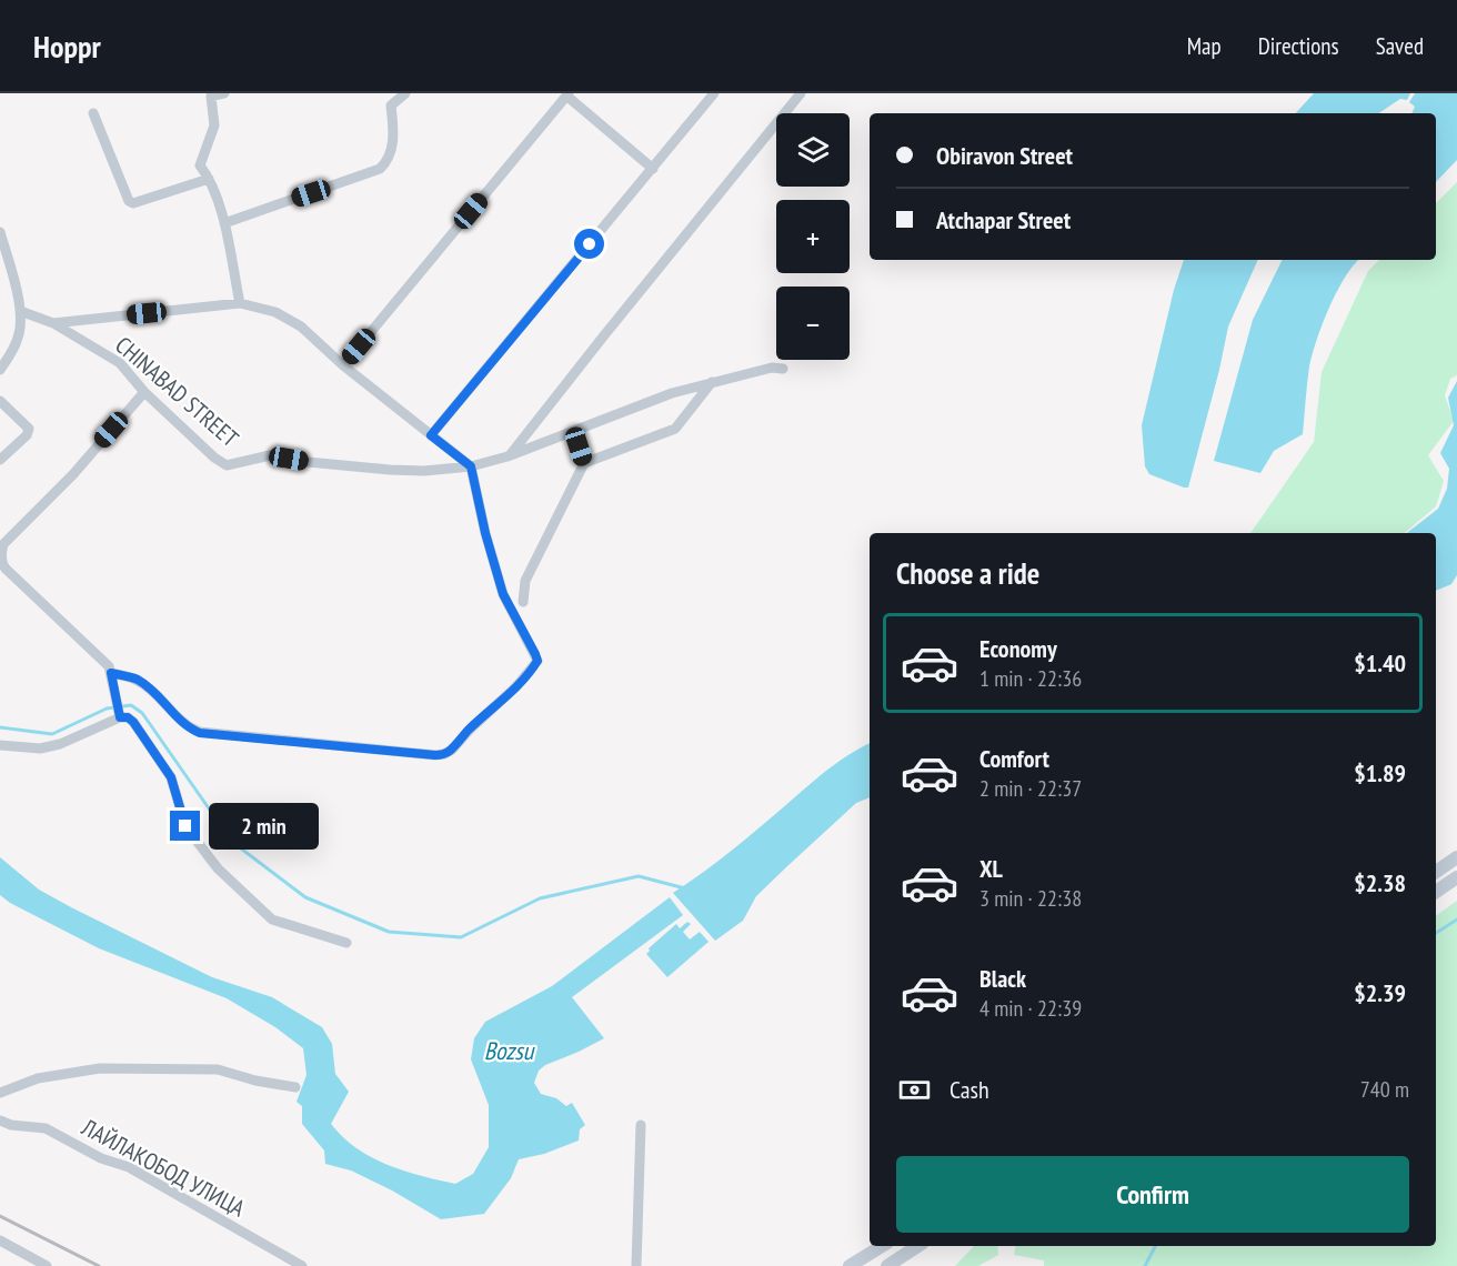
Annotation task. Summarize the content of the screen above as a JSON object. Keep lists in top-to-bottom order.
{
  "streets": {
    "street": ["CHINABAD STREET", "ЛАЙЛАКОБОД УЛИЦА"]
  },
  "water": ["Bozsu"],
  "page": {
    "header": "Hoppr",
    "nav": ["Map", "Directions", "Saved"],
    "map_buttons": ["+", "−"],
    "banner": ["Obiravon Street", "Atchapar Street"],
    "heading": "Choose a ride",
    "list": [
      {
        "name": "Economy",
        "note": "1 min · 22:36",
        "value": "$1.40"
      },
      {
        "name": "Comfort",
        "note": "2 min · 22:37",
        "value": "$1.89"
      },
      {
        "name": "XL",
        "note": "3 min · 22:38",
        "value": "$2.38"
      },
      {
        "name": "Black",
        "note": "4 min · 22:39",
        "value": "$2.39"
      }
    ],
    "bubble": "2 min",
    "pay": ["Cash", "740 m"],
    "buttons": "Confirm"
  }
}
